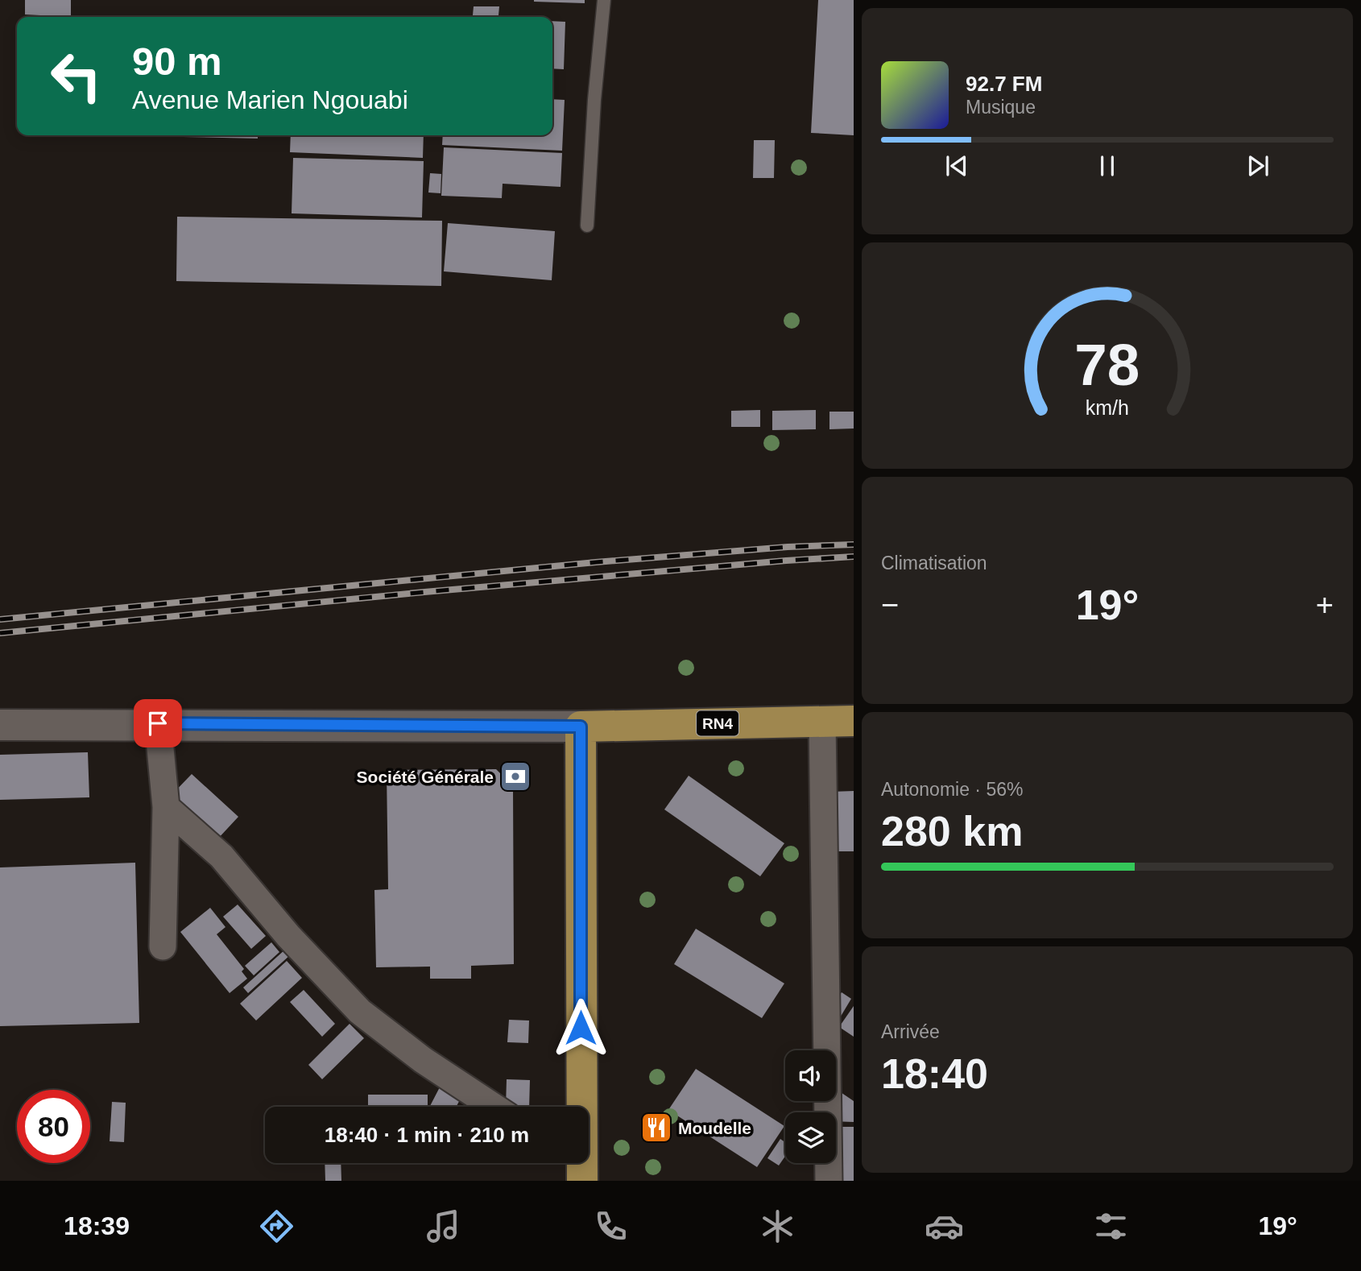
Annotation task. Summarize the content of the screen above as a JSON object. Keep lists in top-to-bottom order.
{
  "streets": {
    "highway": ["RN4"]
  },
  "places": {
    "bank": ["Société Générale"],
    "restaurant": ["Moudelle"]
  },
  "page": {
    "turn": ["90 m", "Avenue Marien Ngouabi"],
    "song": ["92.7 FM", "Musique"],
    "tile": [
      "Climatisation",
      ["Autonomie · 56%", "280 km"],
      ["Arrivée", "18:40"]
    ],
    "heat": ["−", "19°", "+"],
    "limit": "80",
    "trip": "18:40 · 1 min · 210 m",
    "tabs": ["18:39", "19°"],
    "gauge": ["78", "km/h"]
  }
}
